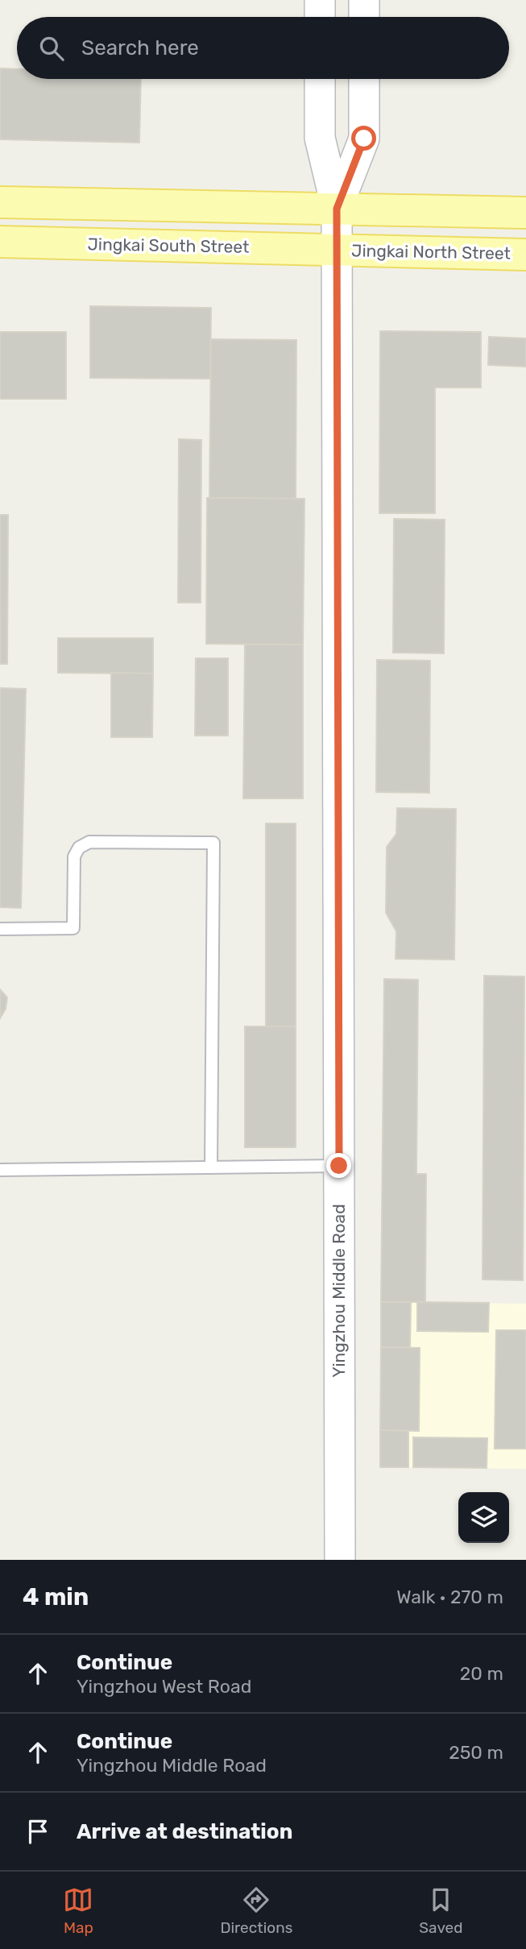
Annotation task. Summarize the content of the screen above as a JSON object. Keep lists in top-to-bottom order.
{
  "streets": {
    "main road": ["Jingkai South Street", "Jingkai North Street", "Yingzhou Middle Road"]
  },
  "crossings": [
    ["Jingkai South Street", "Jingkai North Street"],
    ["Jingkai South Street", "Yingzhou Middle Road"],
    ["Jingkai North Street", "Yingzhou Middle Road"]
  ],
  "page": {
    "search": "Search here",
    "heading": ["4 min", "Walk · 270 m"],
    "list": [
      ["Continue", "Yingzhou West Road", "20 m"],
      ["Continue", "Yingzhou Middle Road", "250 m"],
      "Arrive at destination"
    ],
    "nav": ["Map", "Directions", "Saved"]
  }
}
